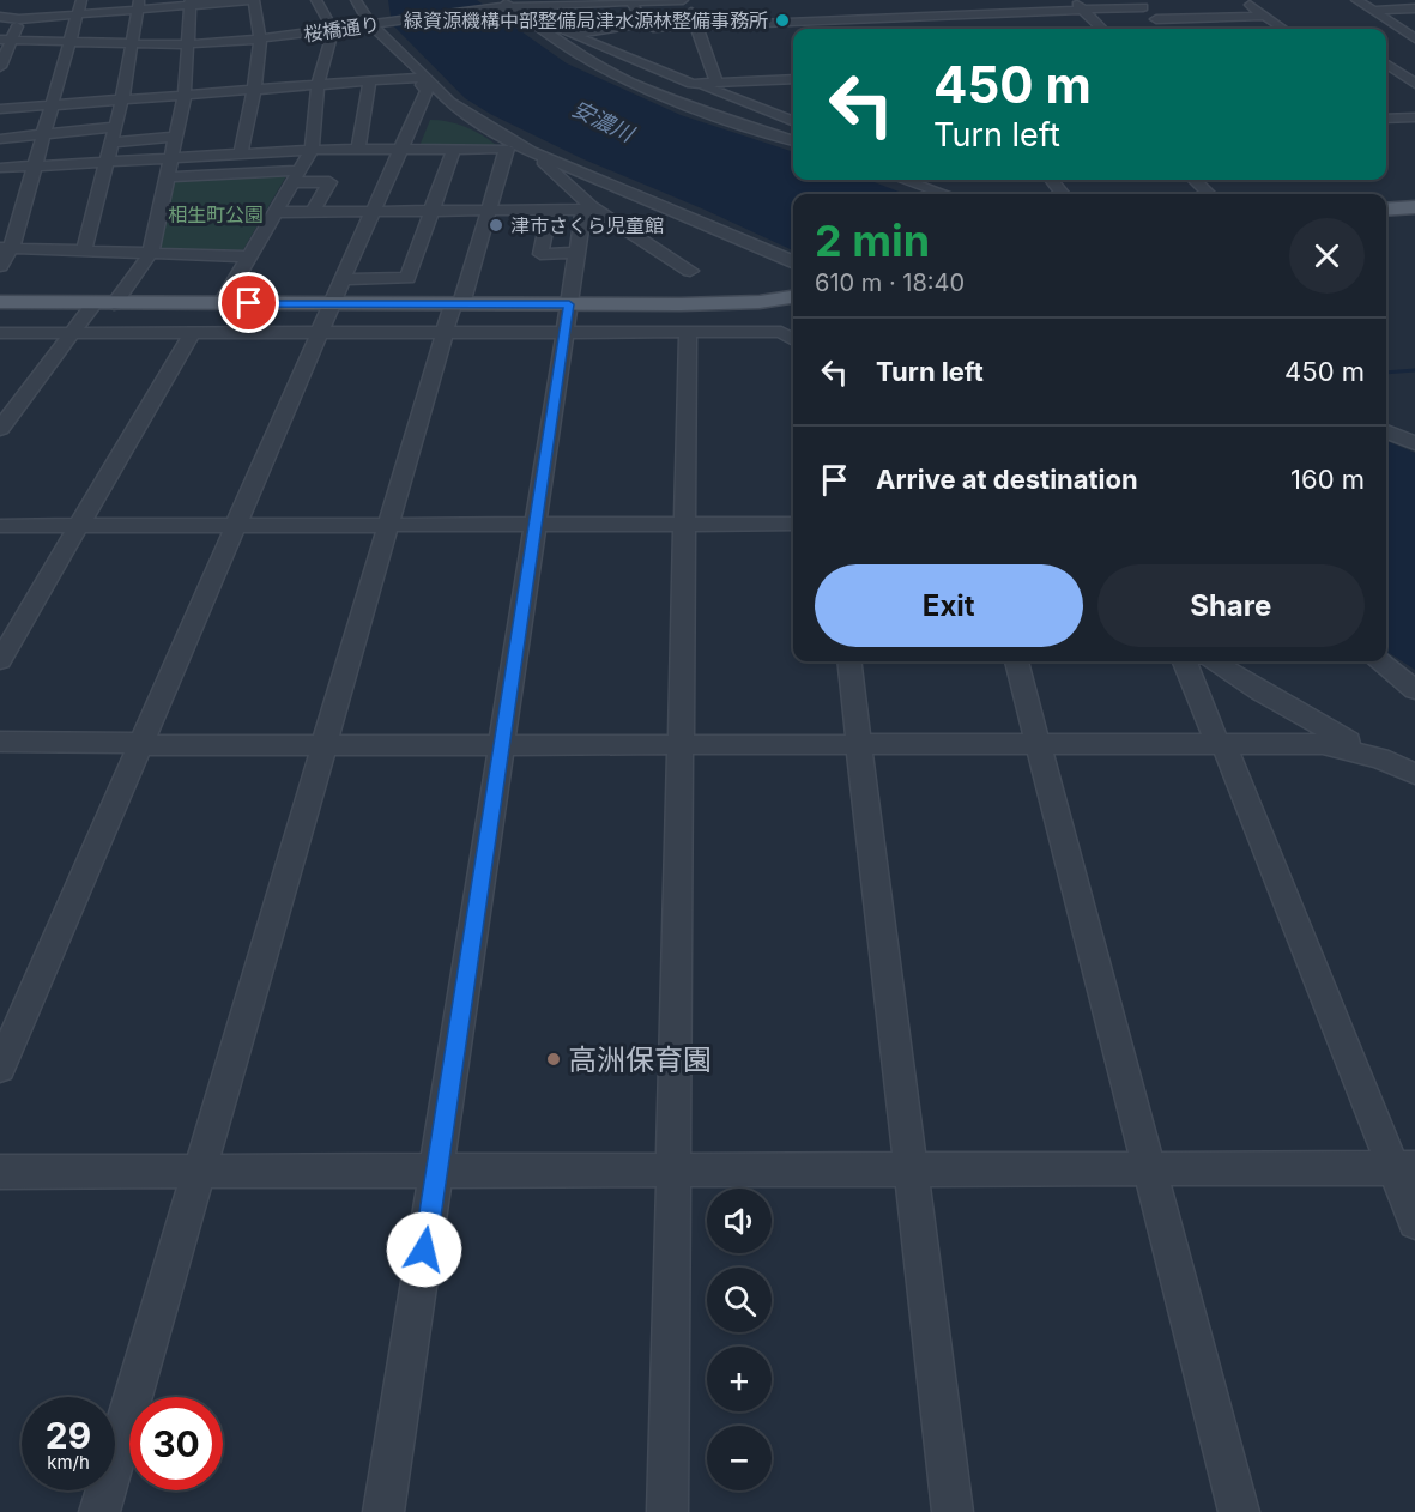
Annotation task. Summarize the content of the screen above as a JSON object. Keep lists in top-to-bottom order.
{
  "streets": {
    "street": ["桜橋通り"]
  },
  "water": ["安濃川"],
  "parks": ["相生町公園"],
  "places": ["緑資源機構中部整備局津水源林整備事務所", "津市さくら児童館", "高洲保育園"],
  "page": {
    "turn": ["450 m", "Turn left"],
    "heading": ["2 min", "610 m · 18:40"],
    "list": [
      {
        "name": "Turn left",
        "value": "450 m"
      },
      {
        "name": "Arrive at destination",
        "value": "160 m"
      }
    ],
    "buttons": ["Exit", "Share"],
    "map_buttons": ["+", "−"],
    "speed": "29 km/h",
    "limit": "30"
  }
}
